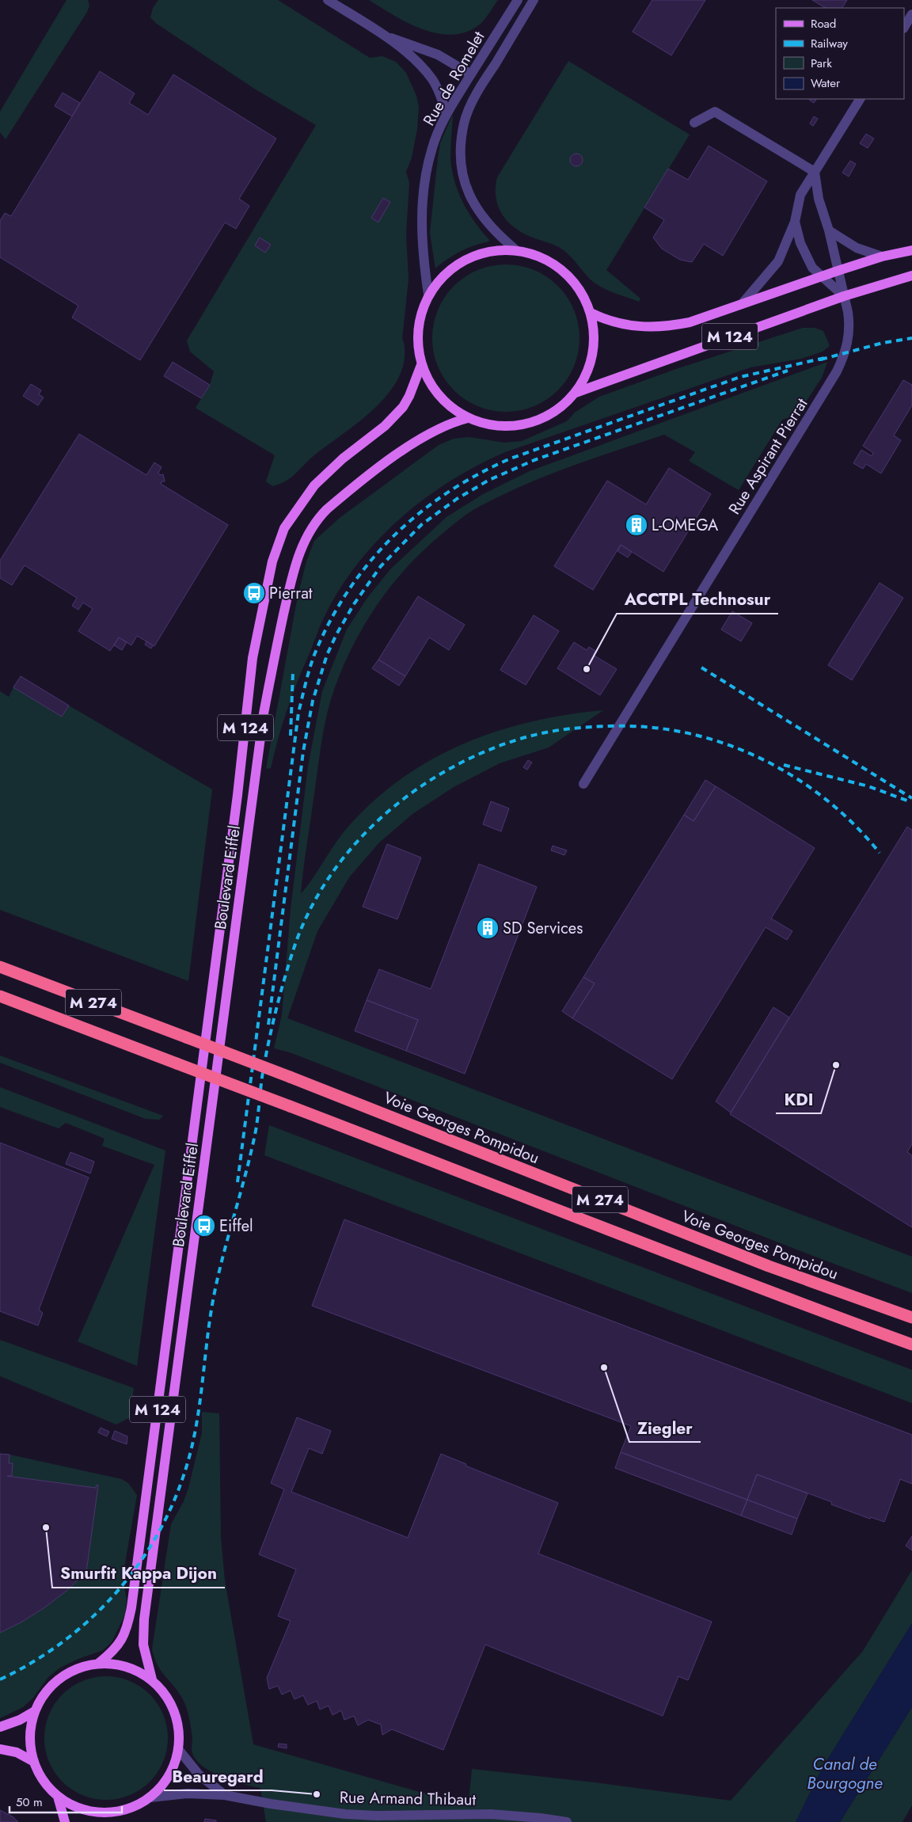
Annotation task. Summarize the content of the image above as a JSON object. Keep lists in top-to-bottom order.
{
  "streets": {
    "highway": ["M 274", "Voie Georges Pompidou"],
    "main road": ["M 124", "Boulevard Eiffel"],
    "street": ["Rue de Romelet", "Rue Aspirant Pierrat", "Rue Armand Thibaut"]
  },
  "crossings": [
    ["M 124", "Rue Aspirant Pierrat"]
  ],
  "water": ["Canal de Bourgogne"],
  "places": {
    "building": ["L-OMEGA", "SD Services"],
    "bus stop": ["Pierrat", "Eiffel"],
    "other": [
      "ACCTPL Technosur",
      "KDI",
      "Ziegler",
      "Smurfit Kappa Dijon",
      "Beauregard"
    ]
  },
  "legend": [
    "Road",
    "Railway",
    "Park",
    "Water"
  ],
  "scale_bar": "50 m"
}
